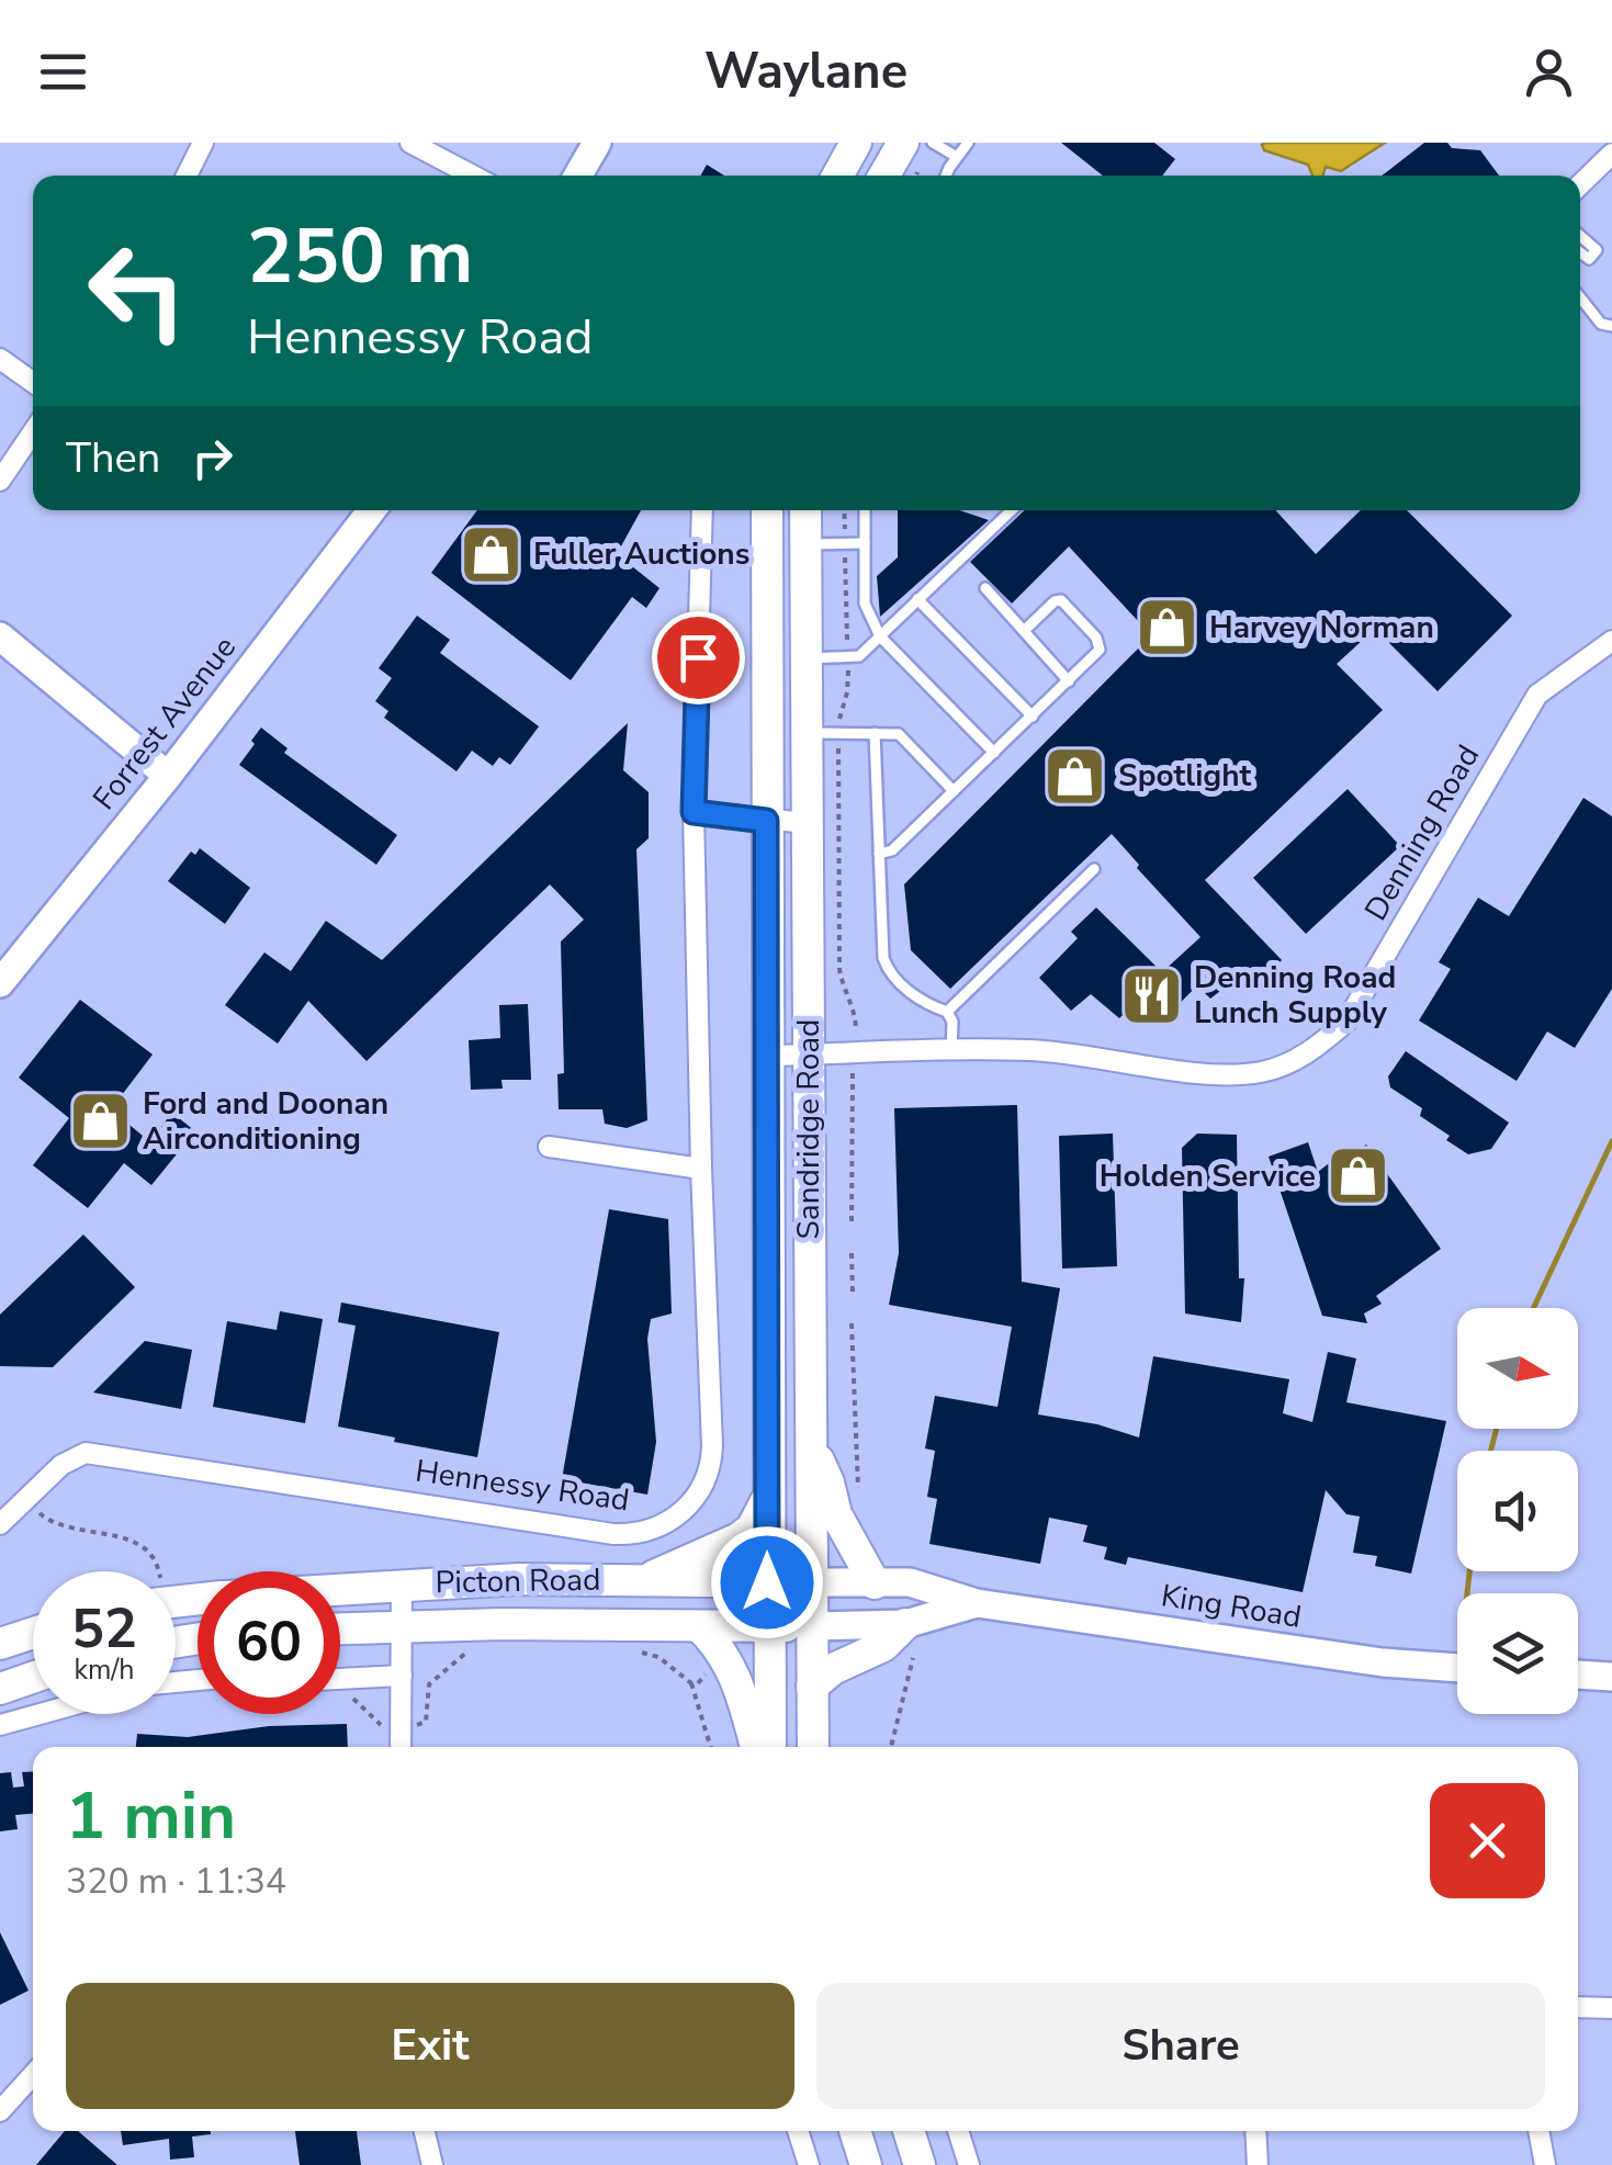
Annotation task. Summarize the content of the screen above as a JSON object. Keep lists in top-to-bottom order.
{
  "streets": {
    "main road": ["Sandridge Road", "Picton Road"],
    "street": [
      "Forrest Avenue",
      "Denning Road",
      "Hennessy Road",
      "King Road"
    ]
  },
  "crossings": [
    ["Denning Road", "Sandridge Road"],
    ["Sandridge Road", "Picton Road"],
    ["Sandridge Road", "King Road"],
    ["Picton Road", "King Road"]
  ],
  "places": {
    "shop": [
      "Fuller Auctions",
      "Harvey Norman",
      "Spotlight",
      "Ford and Doonan Airconditioning",
      "Holden Service"
    ],
    "restaurant": ["Denning Road Lunch Supply"]
  },
  "north": "right",
  "page": {
    "header": "Waylane",
    "turn": ["250 m", "Hennessy Road"],
    "then": "Then",
    "speed": "52 km/h",
    "limit": "60",
    "heading": ["1 min", "320 m · 11:34"],
    "buttons": ["Exit", "Share"]
  }
}
